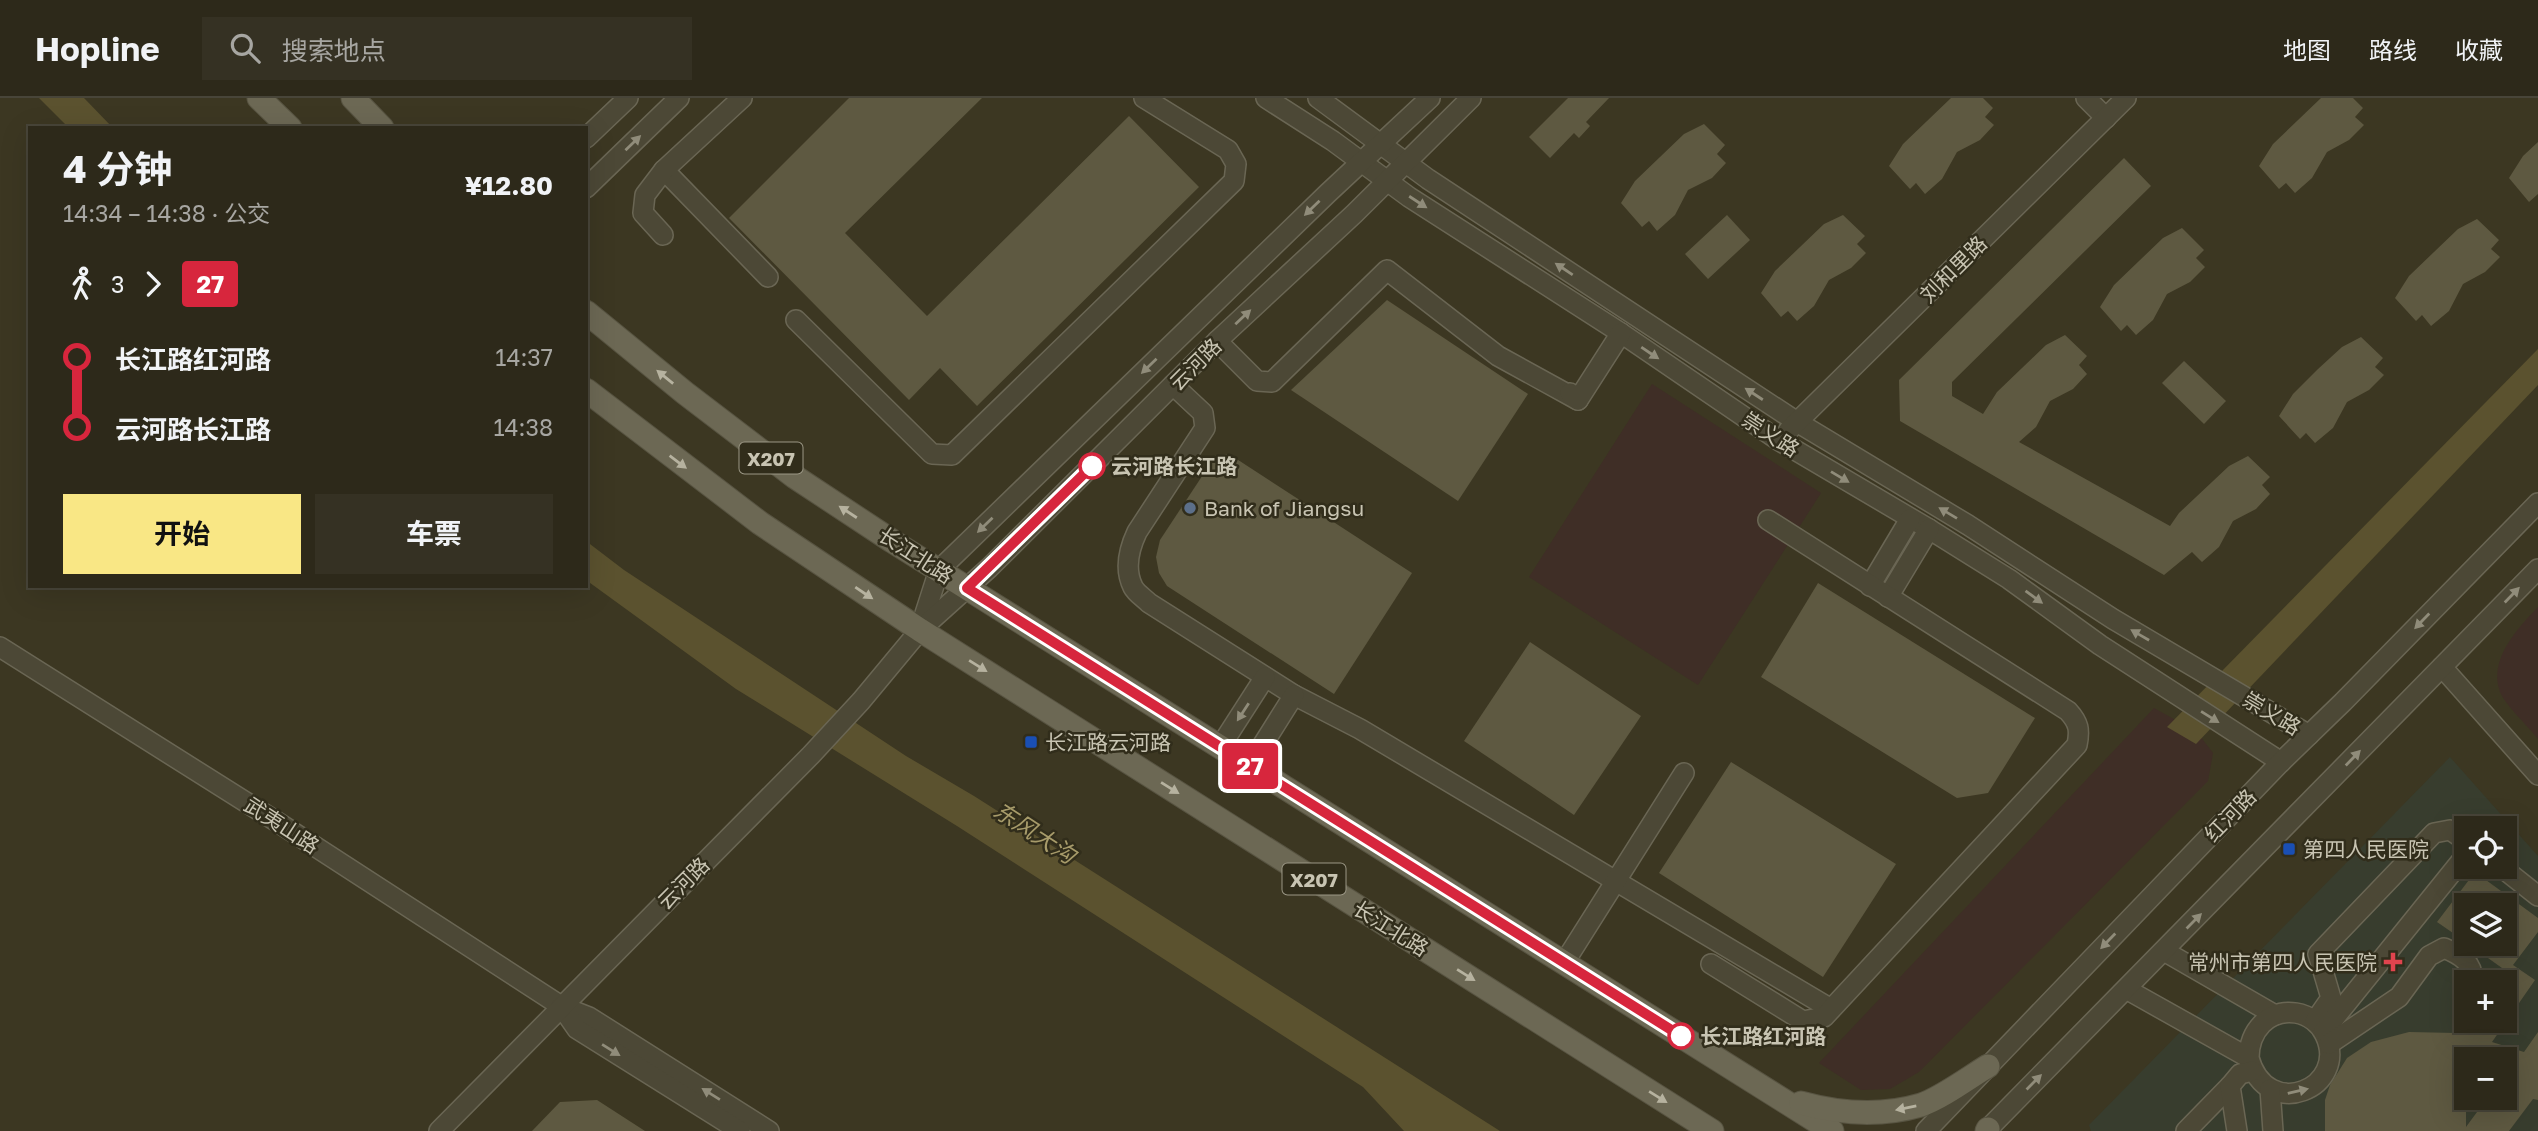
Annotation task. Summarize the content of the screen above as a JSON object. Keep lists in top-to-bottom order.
{
  "streets": {
    "main road": ["X207", "长江北路"],
    "street": [
      "刘和里路",
      "云河路",
      "崇义路",
      "红河路",
      "武夷山路"
    ]
  },
  "crossings": [
    ["刘和里路", "崇义路"],
    ["云河路", "崇义路"],
    ["云河路", "长江北路"],
    ["云河路", "武夷山路"],
    ["崇义路", "红河路"]
  ],
  "water": ["东风大沟"],
  "places": {
    "other": ["云河路长江路", "Bank of Jiangsu", "长江路红河路"],
    "transit": ["长江路云河路", "第四人民医院"],
    "health": ["常州市第四人民医院"]
  },
  "lines": ["bus line 27"],
  "page": {
    "header": "Hopline",
    "search": "搜索地点",
    "nav": ["地图", "路线", "收藏"],
    "on_map": "27",
    "heading": ["4 分钟", "14:34 – 14:38 · 公交", "¥12.80"],
    "legs": ["3", "27"],
    "list": [
      {
        "name": "长江路红河路",
        "value": "14:37"
      },
      {
        "name": "云河路长江路",
        "value": "14:38"
      }
    ],
    "buttons": ["开始", "车票"],
    "map_buttons": ["+", "−"]
  }
}
